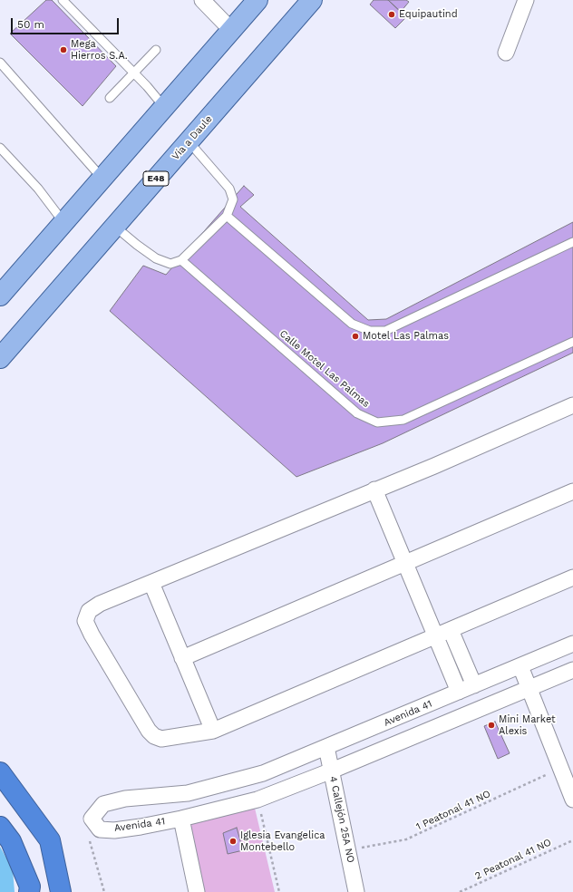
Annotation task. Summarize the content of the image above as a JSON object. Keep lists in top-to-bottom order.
{
  "streets": {
    "main road": ["Vía a Daule", "E48"],
    "street": ["Avenida 41", "4 Callejón 25A NO"],
    "lane": ["Calle Motel Las Palmas"],
    "path": ["1 Peatonal 41 NO", "2 Peatonal 41 NO"]
  },
  "crossings": [
    ["Avenida 41", "4 Callejón 25A NO"],
    ["1 Peatonal 41 NO", "4 Callejón 25A NO"]
  ],
  "places": [
    "Equipautind",
    "Mega Hierros S.A.",
    "Motel Las Palmas",
    "Mini Market Alexis",
    "Iglesia Evangelica Montebello"
  ],
  "scale_bar": "50 m"
}
